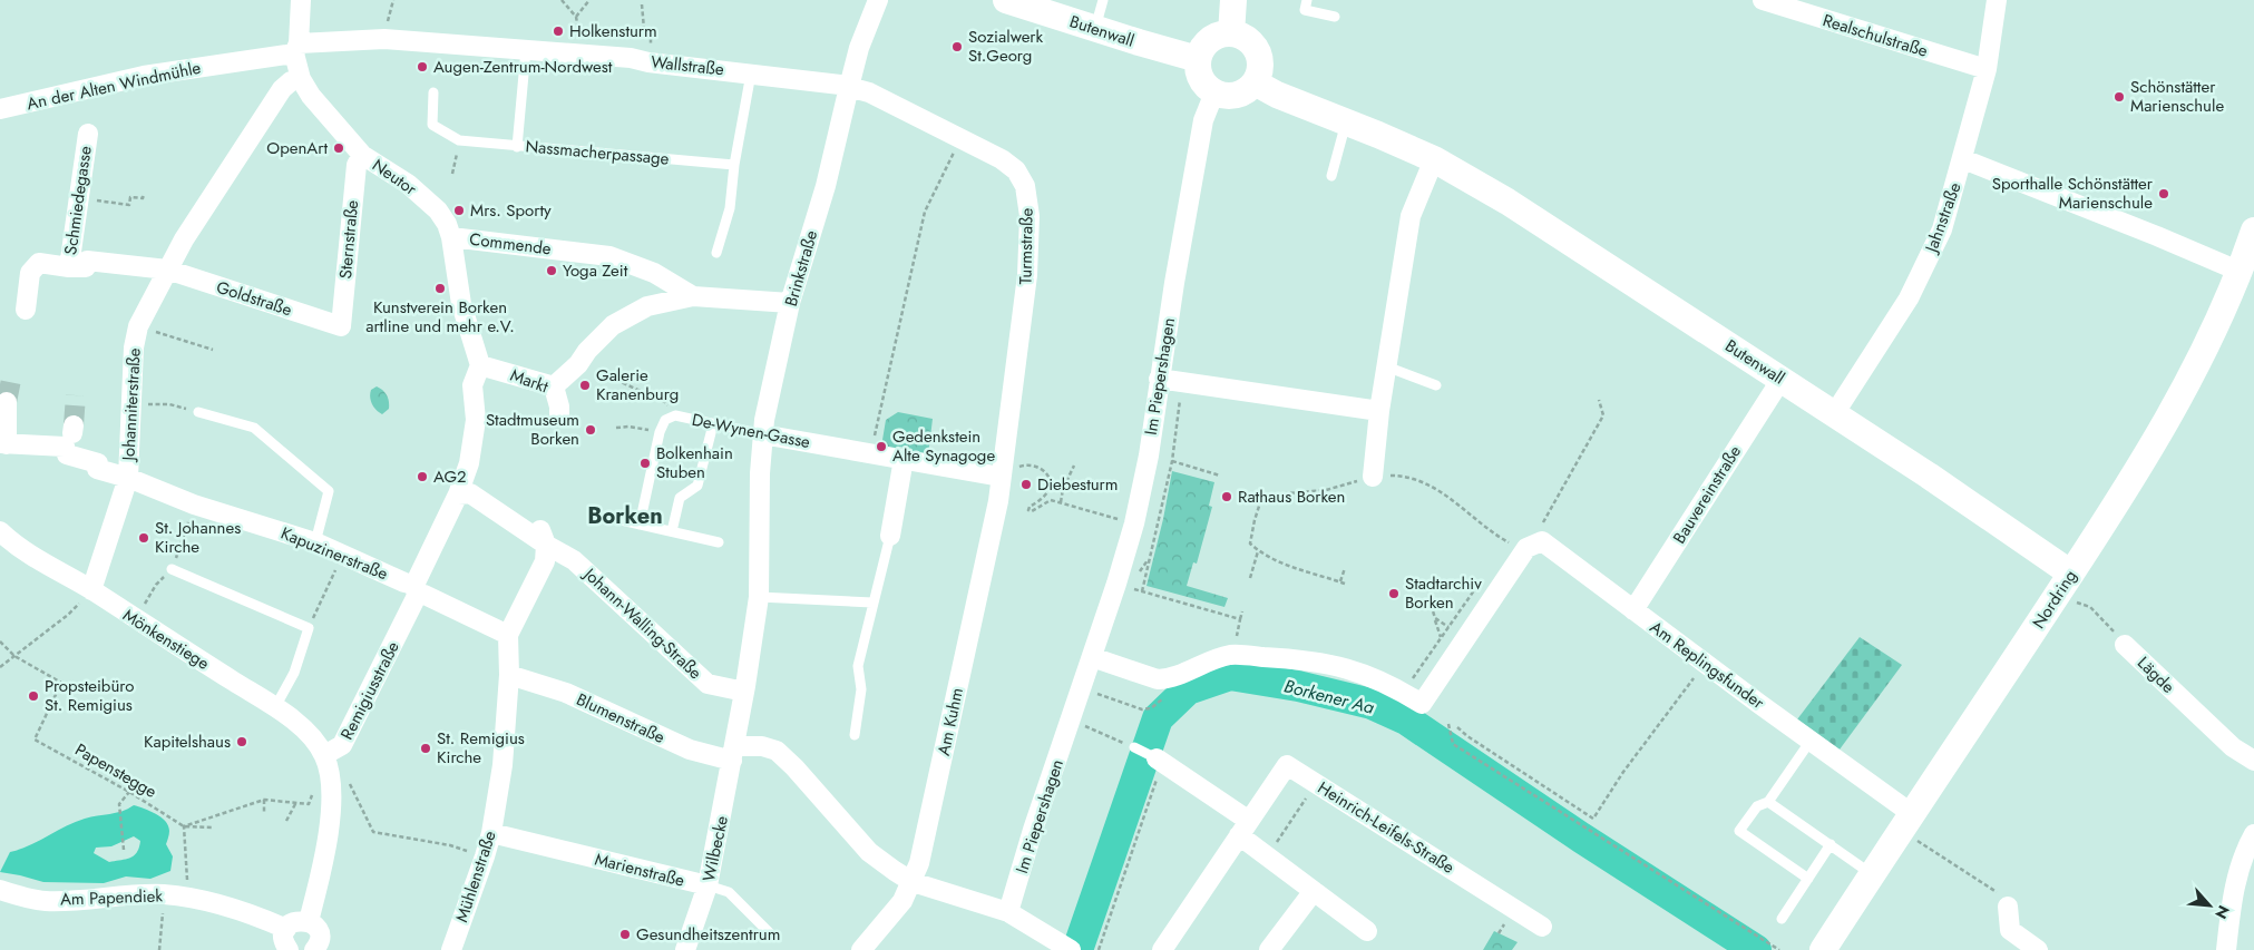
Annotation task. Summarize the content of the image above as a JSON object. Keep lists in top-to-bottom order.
{
  "streets": {
    "main road": ["Butenwall", "Nordring"],
    "street": [
      "Realschulstraße",
      "Wallstraße",
      "An der Alten Windmühle",
      "Neutor",
      "Schmiedegasse",
      "Jahnstraße",
      "Sternstraße",
      "Commende",
      "Turmstraße",
      "Brinkstraße",
      "Goldstraße",
      "Im Piepershagen",
      "Markt",
      "Johanniterstraße",
      "De-Wynen-Gasse",
      "Bauvereinstraße",
      "Kapuzinerstraße",
      "Johann-Walling-Straße",
      "Mönkenstiege",
      "Am Replingsfunder",
      "Lägde",
      "Remigiusstraße",
      "Blumenstraße",
      "Am Kuhm",
      "Heinrich-Leifels-Straße",
      "Wilbecke",
      "Marienstraße",
      "Mühlenstraße",
      "Am Papendiek"
    ],
    "lane": ["Nassmacherpassage"],
    "path": ["Papenstegge"]
  },
  "crossings": [
    ["Butenwall", "Jahnstraße"],
    ["Butenwall", "Im Piepershagen"],
    ["Butenwall", "Bauvereinstraße"],
    ["Butenwall", "Nordring"],
    ["Realschulstraße", "Jahnstraße"],
    ["Wallstraße", "An der Alten Windmühle"],
    ["Wallstraße", "Neutor"],
    ["Wallstraße", "Turmstraße"],
    ["Wallstraße", "Brinkstraße"],
    ["An der Alten Windmühle", "Neutor"],
    ["Neutor", "Sternstraße"],
    ["Neutor", "Commende"],
    ["Neutor", "Markt"],
    ["Neutor", "Johanniterstraße"],
    ["Neutor", "Remigiusstraße"],
    ["Schmiedegasse", "Goldstraße"],
    ["Sternstraße", "Goldstraße"],
    ["Turmstraße", "Brinkstraße"],
    ["Turmstraße", "De-Wynen-Gasse"],
    ["Turmstraße", "Am Kuhm"],
    ["Brinkstraße", "De-Wynen-Gasse"],
    ["Brinkstraße", "Johann-Walling-Straße"],
    ["Brinkstraße", "Blumenstraße"],
    ["Brinkstraße", "Wilbecke"],
    ["Goldstraße", "Johanniterstraße"],
    ["Markt", "Remigiusstraße"],
    ["Johanniterstraße", "Kapuzinerstraße"],
    ["Johanniterstraße", "Mönkenstiege"],
    ["De-Wynen-Gasse", "Am Kuhm"],
    ["Bauvereinstraße", "Am Replingsfunder"],
    ["Kapuzinerstraße", "Remigiusstraße"],
    ["Kapuzinerstraße", "Mühlenstraße"],
    ["Nordring", "Am Replingsfunder"],
    ["Nordring", "Lägde"],
    ["Johann-Walling-Straße", "Mühlenstraße"],
    ["Mönkenstiege", "Remigiusstraße"],
    ["Blumenstraße", "Wilbecke"],
    ["Blumenstraße", "Mühlenstraße"],
    ["Wilbecke", "Marienstraße"],
    ["Marienstraße", "Mühlenstraße"]
  ],
  "districts": ["Borken"],
  "water": ["Borkener Aa"],
  "places": [
    "Holkensturm",
    "Sozialwerk St.Georg",
    "Augen-Zentrum-Nordwest",
    "Schönstätter Marienschule",
    "OpenArt",
    "Sporthalle Schönstätter Marienschule",
    "Mrs. Sporty",
    "Yoga Zeit",
    "Kunstverein Borken artline und mehr e.V.",
    "Galerie Kranenburg",
    "Stadtmuseum Borken",
    "Gedenkstein Alte Synagoge",
    "Bolkenhain Stuben",
    "AG2",
    "Diebesturm",
    "Rathaus Borken",
    "St. Johannes Kirche",
    "Stadtarchiv Borken",
    "Propsteibüro St. Remigius",
    "Kapitelshaus",
    "St. Remigius Kirche",
    "Gesundheitszentrum"
  ],
  "north": "bottom right"
}
